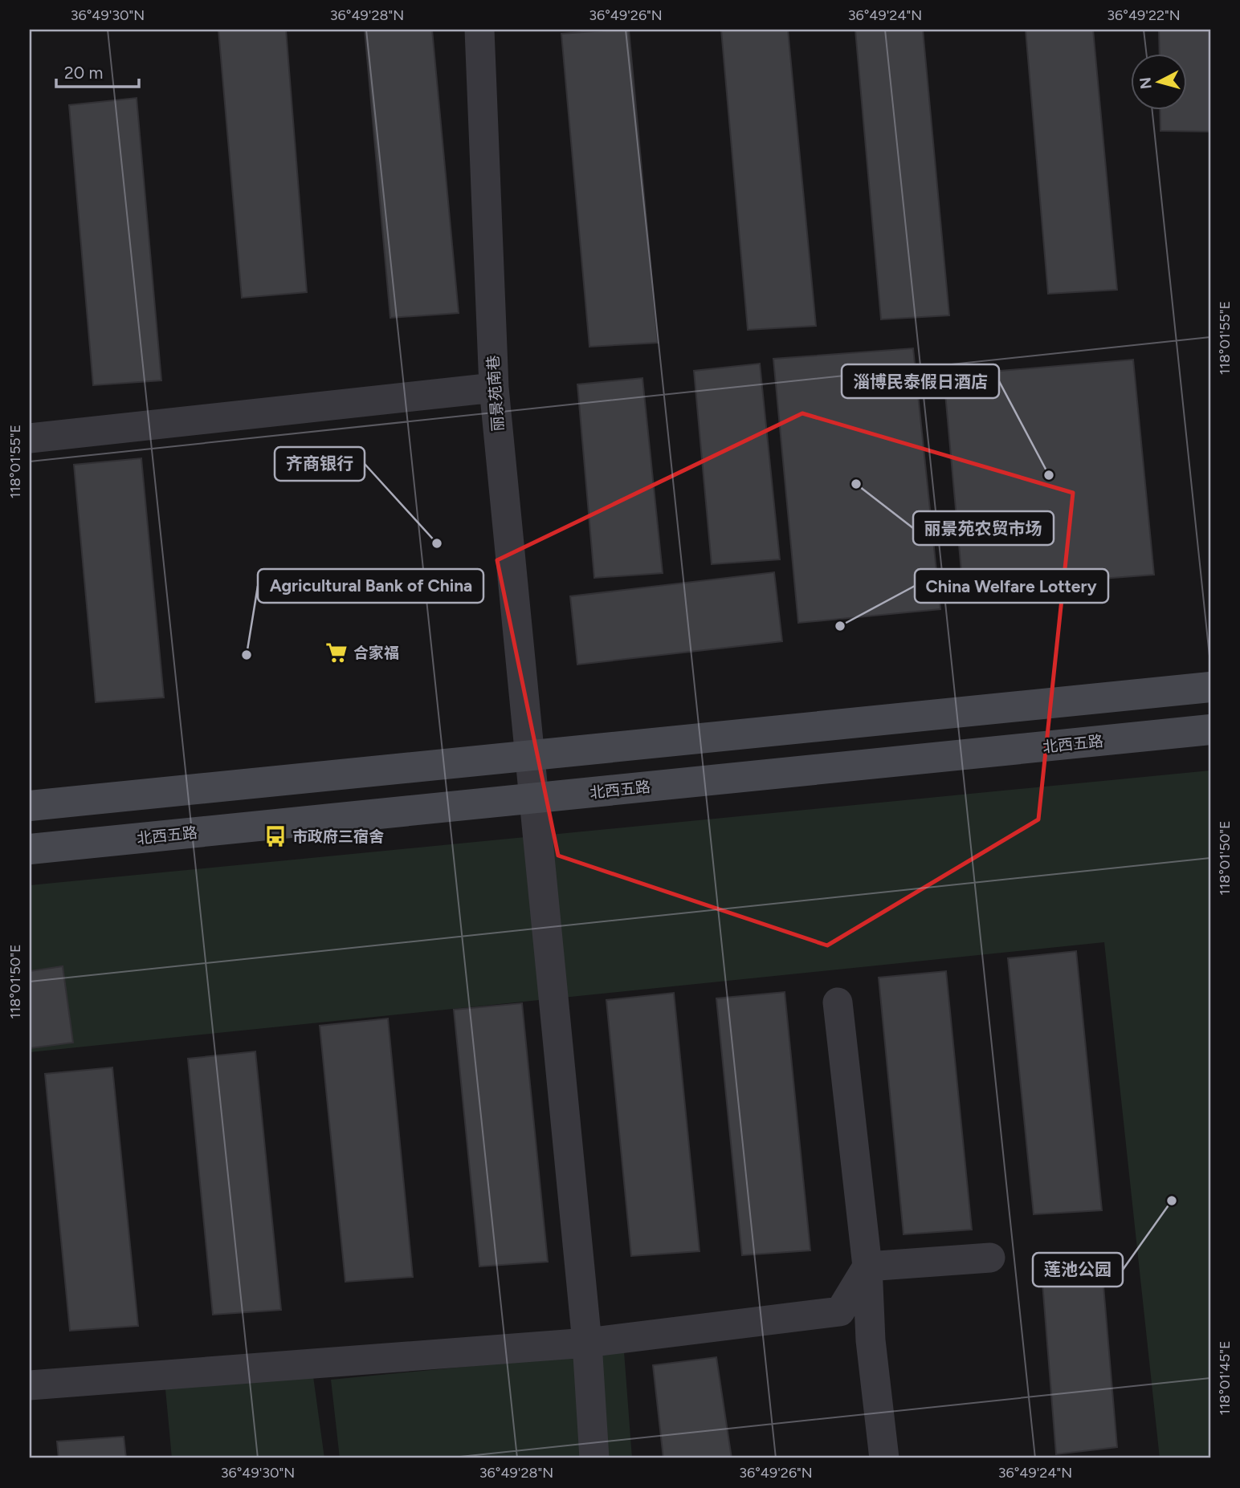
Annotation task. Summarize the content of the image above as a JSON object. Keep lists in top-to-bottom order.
{
  "streets": {
    "street": ["丽景苑南巷", "北西五路"]
  },
  "crossings": [
    ["丽景苑南巷", "北西五路"]
  ],
  "places": {
    "other": [
      "淄博民泰假日酒店",
      "丽景苑农贸市场",
      "齐商银行",
      "China Welfare Lottery",
      "Agricultural Bank of China",
      "莲池公园"
    ],
    "supermarket": ["合家福"],
    "bus stop": ["市政府三宿舍"]
  },
  "scale_bar": "20 m",
  "north": "left",
  "coordinates": [
    "36°49'30\"N",
    "36°49'28\"N",
    "36°49'26\"N",
    "36°49'24\"N",
    "36°49'22\"N",
    "118°01'55\"E",
    "118°01'50\"E",
    "118°01'45\"E"
  ]
}
